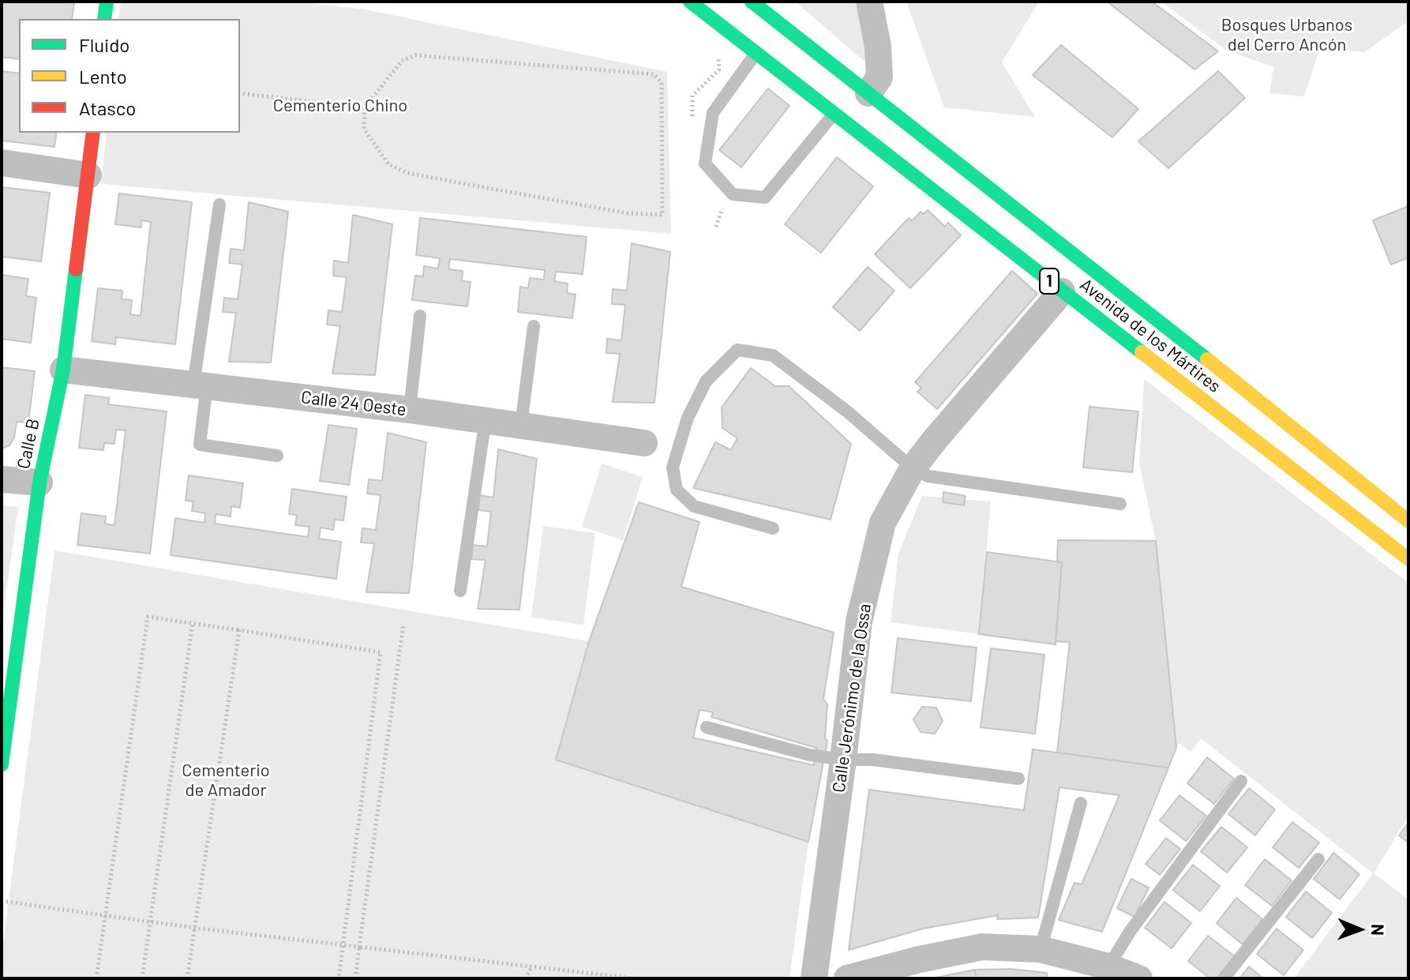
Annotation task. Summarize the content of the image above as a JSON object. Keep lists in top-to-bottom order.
{
  "streets": {
    "main road": ["1", "Avenida de los Mártires", "Calle B"],
    "street": ["Calle 24 Oeste", "Calle Jerónimo de la Ossa"]
  },
  "crossings": [
    ["Avenida de los Mártires", "Calle Jerónimo de la Ossa"],
    ["Calle 24 Oeste", "Calle B"]
  ],
  "parks": ["Bosques Urbanos del Cerro Ancón", "Cementerio Chino", "Cementerio de Amador"],
  "legend": ["Fluido", "Lento", "Atasco"],
  "north": "right"
}
